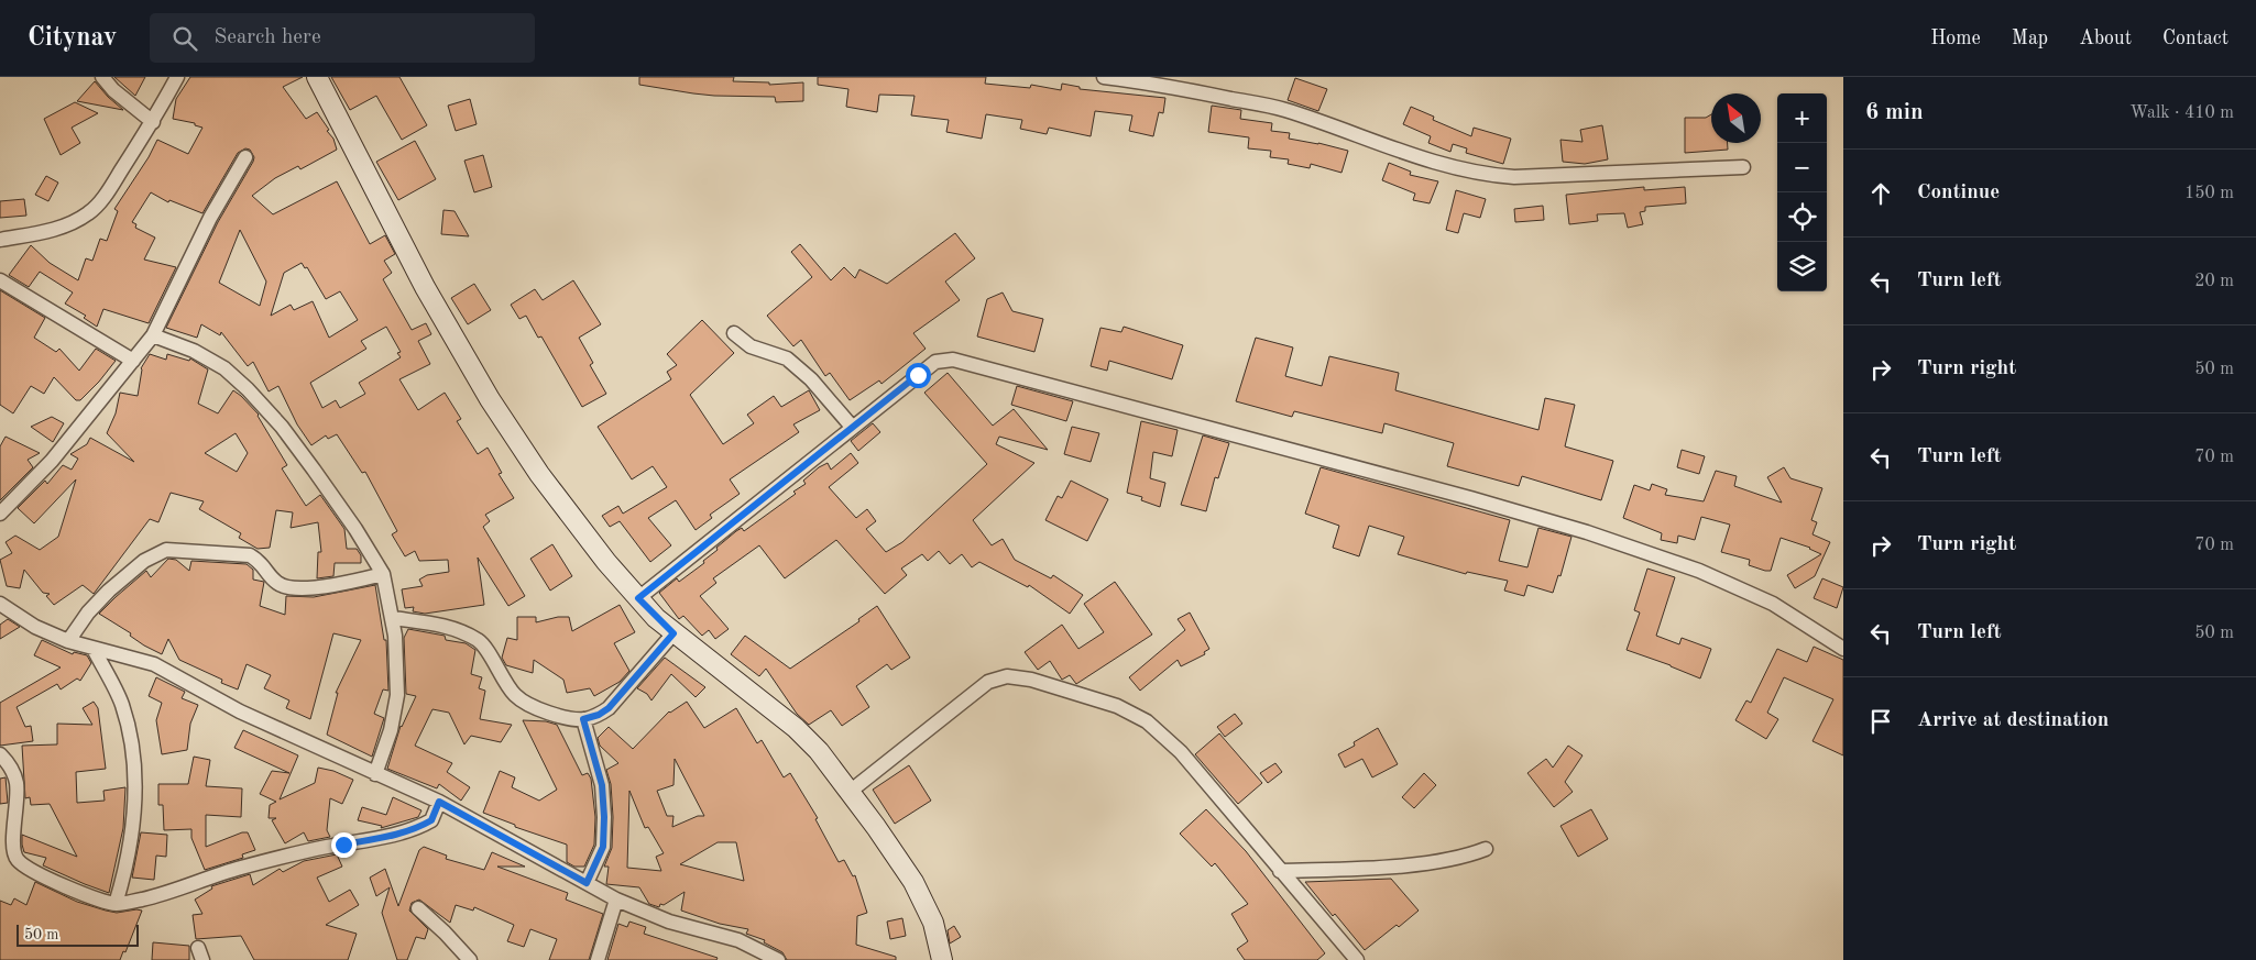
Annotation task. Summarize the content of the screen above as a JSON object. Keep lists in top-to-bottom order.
{
  "scale_bar": "50 m",
  "north": "top left",
  "page": {
    "header": "Citynav",
    "search": "Search here",
    "nav": [
      "Home",
      "Map",
      "About",
      "Contact"
    ],
    "heading": ["6 min", "Walk · 410 m"],
    "map_buttons": ["+", "−"],
    "list": [
      ["Continue", "150 m"],
      ["Turn left", "20 m"],
      ["Turn right", "50 m"],
      ["Turn left", "70 m"],
      ["Turn right", "70 m"],
      ["Turn left", "50 m"],
      "Arrive at destination"
    ],
    "scale": "50 m"
  }
}
